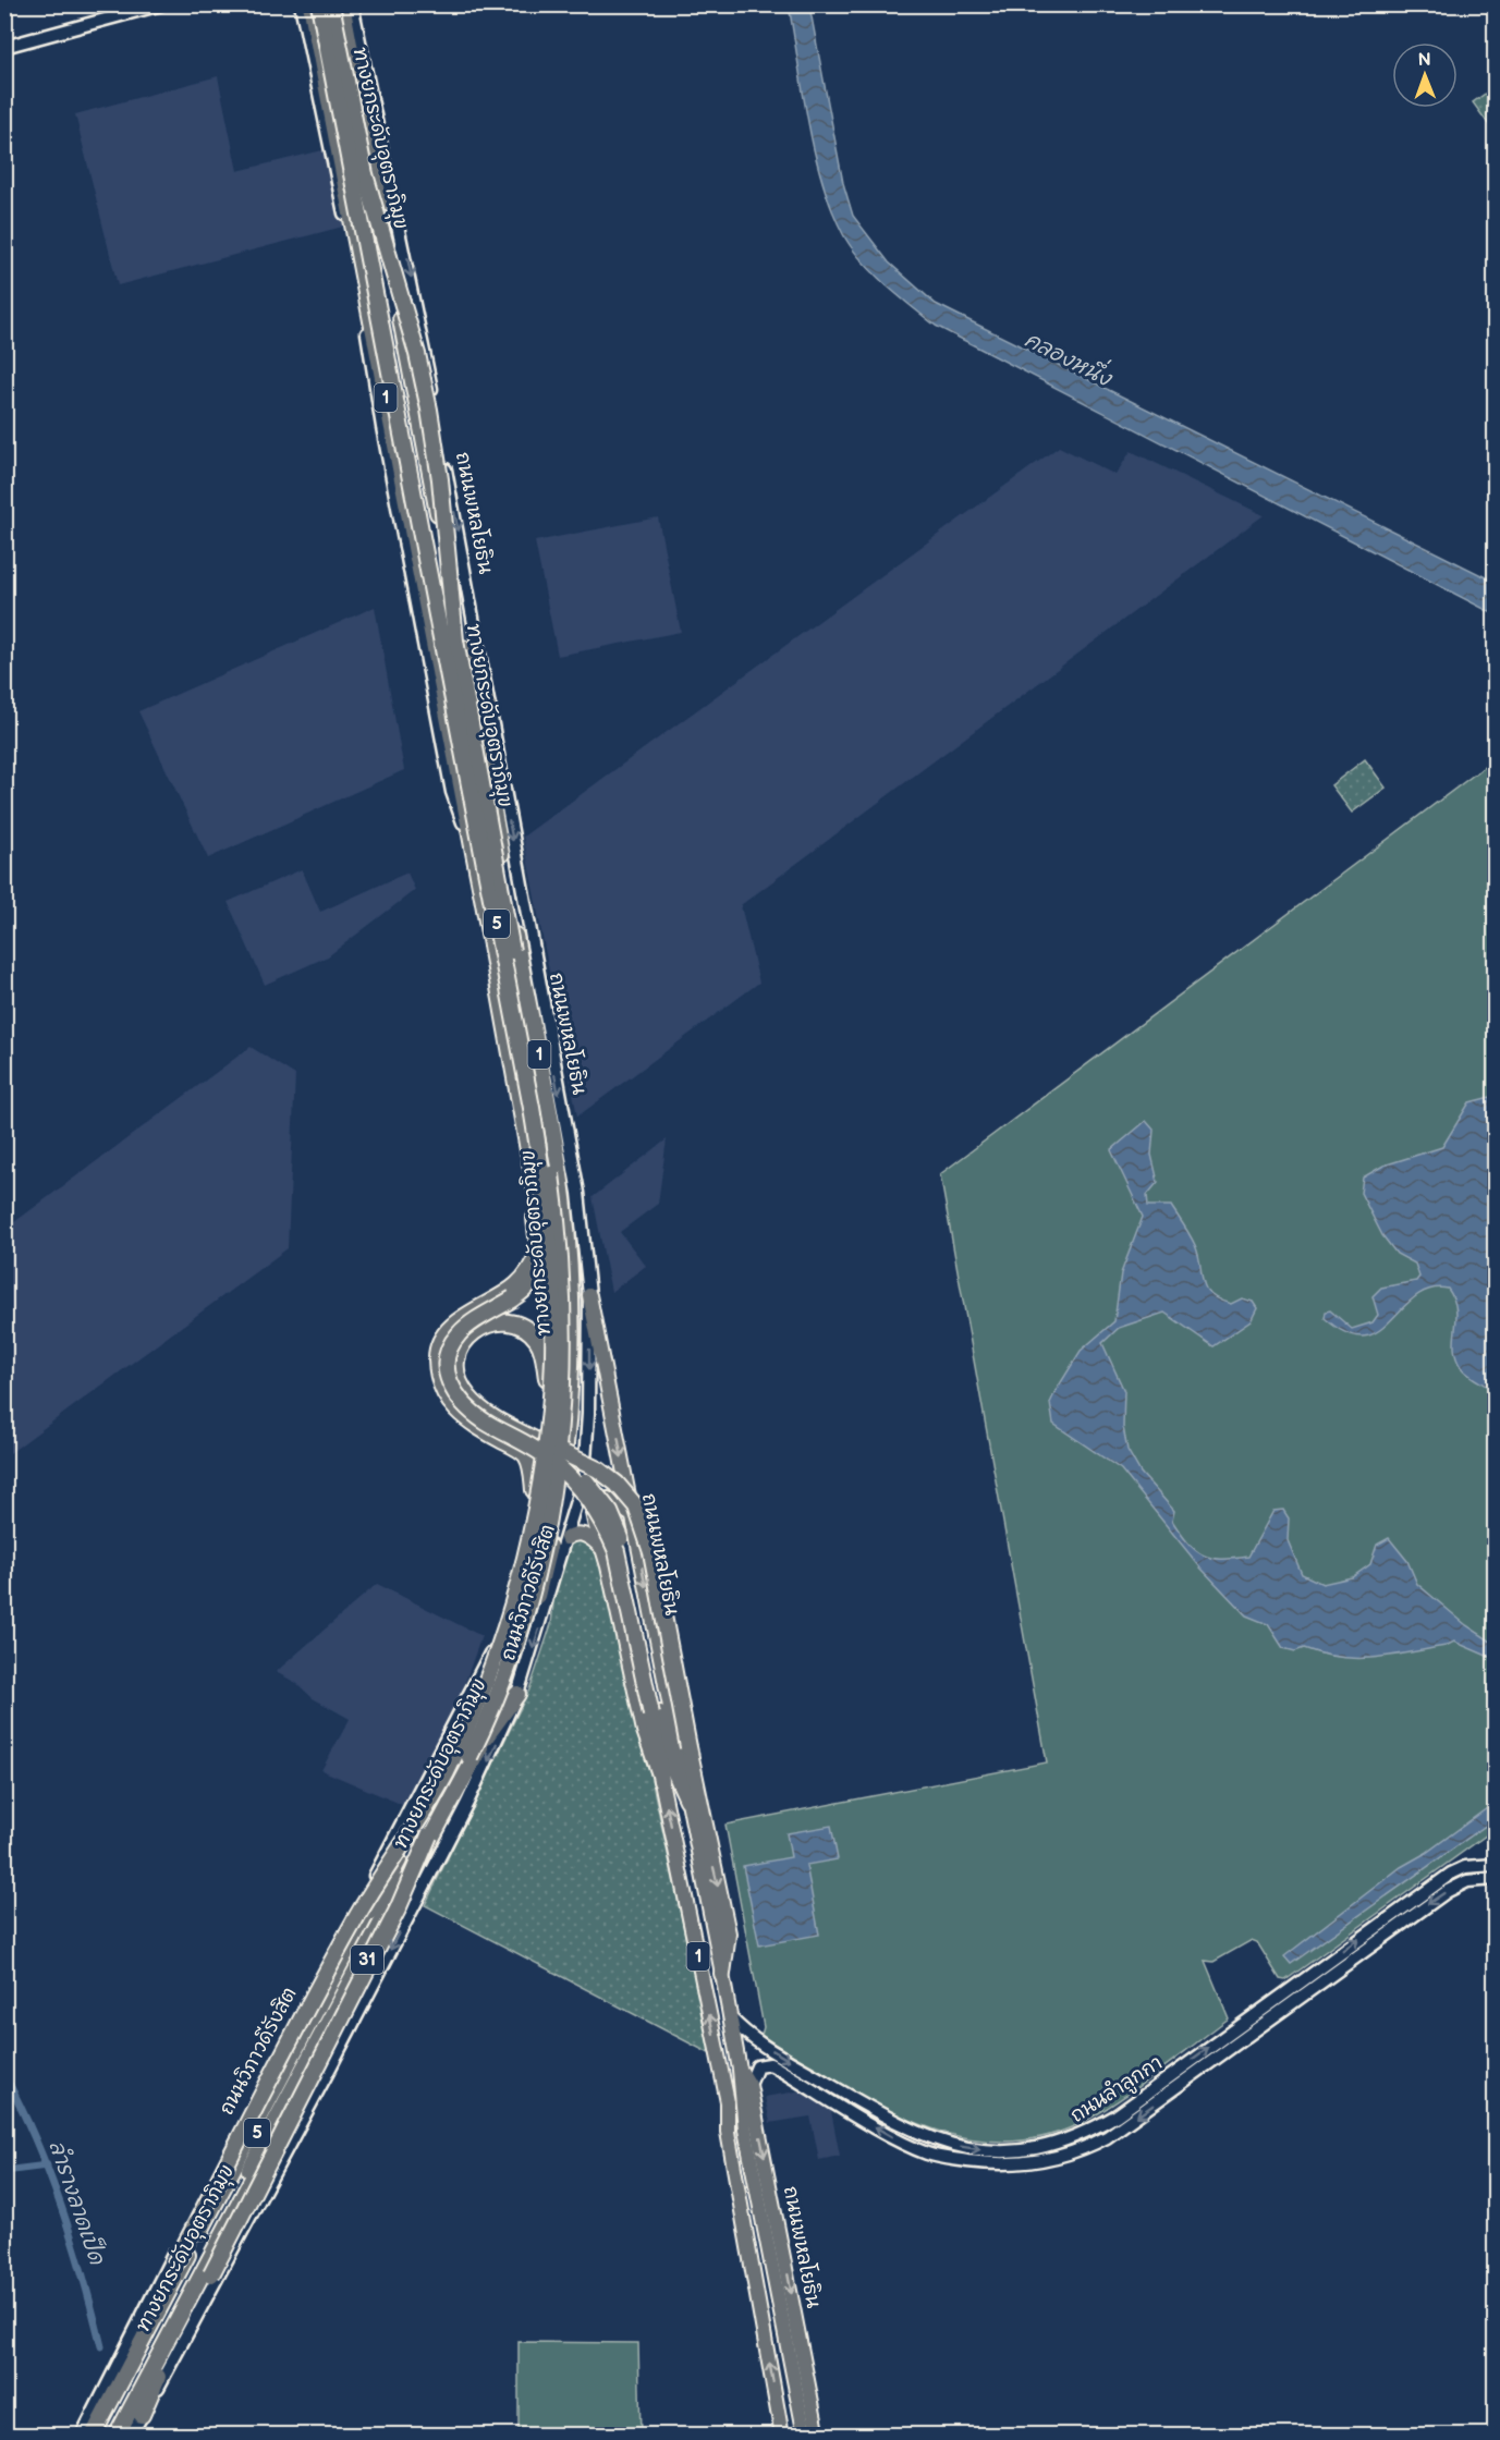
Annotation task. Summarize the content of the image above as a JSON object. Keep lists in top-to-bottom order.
{
  "streets": {
    "highway": [
      "ทางยกระดับอุตราภิมุข",
      "1",
      "ถนนพหลโยธิน",
      "5",
      "ถนนวิภาวดีรังสิต",
      "31"
    ],
    "main road": ["ถนนลำลูกกา"]
  },
  "crossings": [
    ["ทางยกระดับอุตราภิมุข", "5"],
    ["1", "ถนนวิภาวดีรังสิต"],
    ["ถนนพหลโยธิน", "ถนนวิภาวดีรังสิต"],
    ["ถนนพหลโยธิน", "ถนนลำลูกกา"],
    ["5", "ถนนวิภาวดีรังสิต"]
  ],
  "water": ["คลองหนึ่ง", "ลำรางลาดเป็ด"],
  "north": "top"
}
